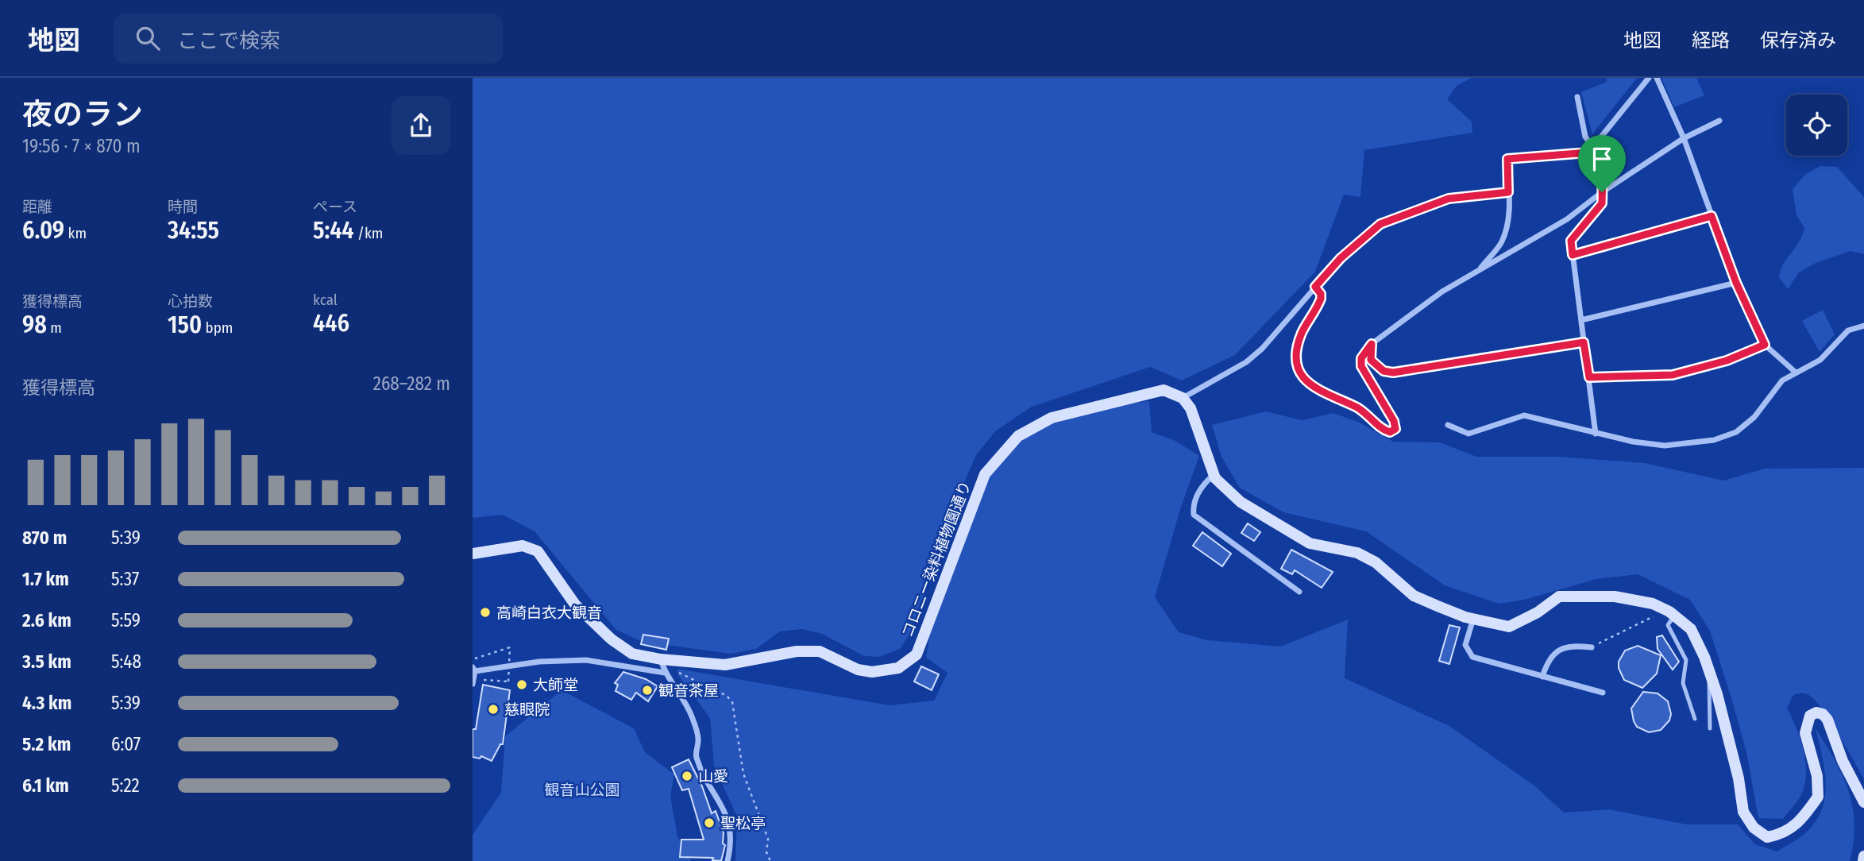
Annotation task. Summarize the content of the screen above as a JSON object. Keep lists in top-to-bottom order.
{
  "streets": {
    "street": ["コロニー染料植物園通り"]
  },
  "parks": ["観音山公園"],
  "places": [
    "高崎白衣大観音",
    "大師堂",
    "観音茶屋",
    "慈眼院",
    "山愛",
    "聖松亭"
  ],
  "page": {
    "header": "地図",
    "search": "ここで検索",
    "nav": ["地図", "経路", "保存済み"],
    "heading": ["夜のラン", "19:56 · 7 × 870 m"],
    "stats": [
      ["距離", "6.09 km"],
      ["時間", "34:55"],
      ["ペース", "5:44 /km"],
      ["獲得標高", "98 m"],
      ["心拍数", "150 bpm"],
      ["kcal", "446"]
    ],
    "chart": ["獲得標高", "268–282 m"],
    "list": [
      {
        "name": "870 m",
        "note": "5:39"
      },
      {
        "name": "1.7 km",
        "note": "5:37"
      },
      {
        "name": "2.6 km",
        "note": "5:59"
      },
      {
        "name": "3.5 km",
        "note": "5:48"
      },
      {
        "name": "4.3 km",
        "note": "5:39"
      },
      {
        "name": "5.2 km",
        "note": "6:07"
      },
      {
        "name": "6.1 km",
        "note": "5:22"
      }
    ]
  }
}
